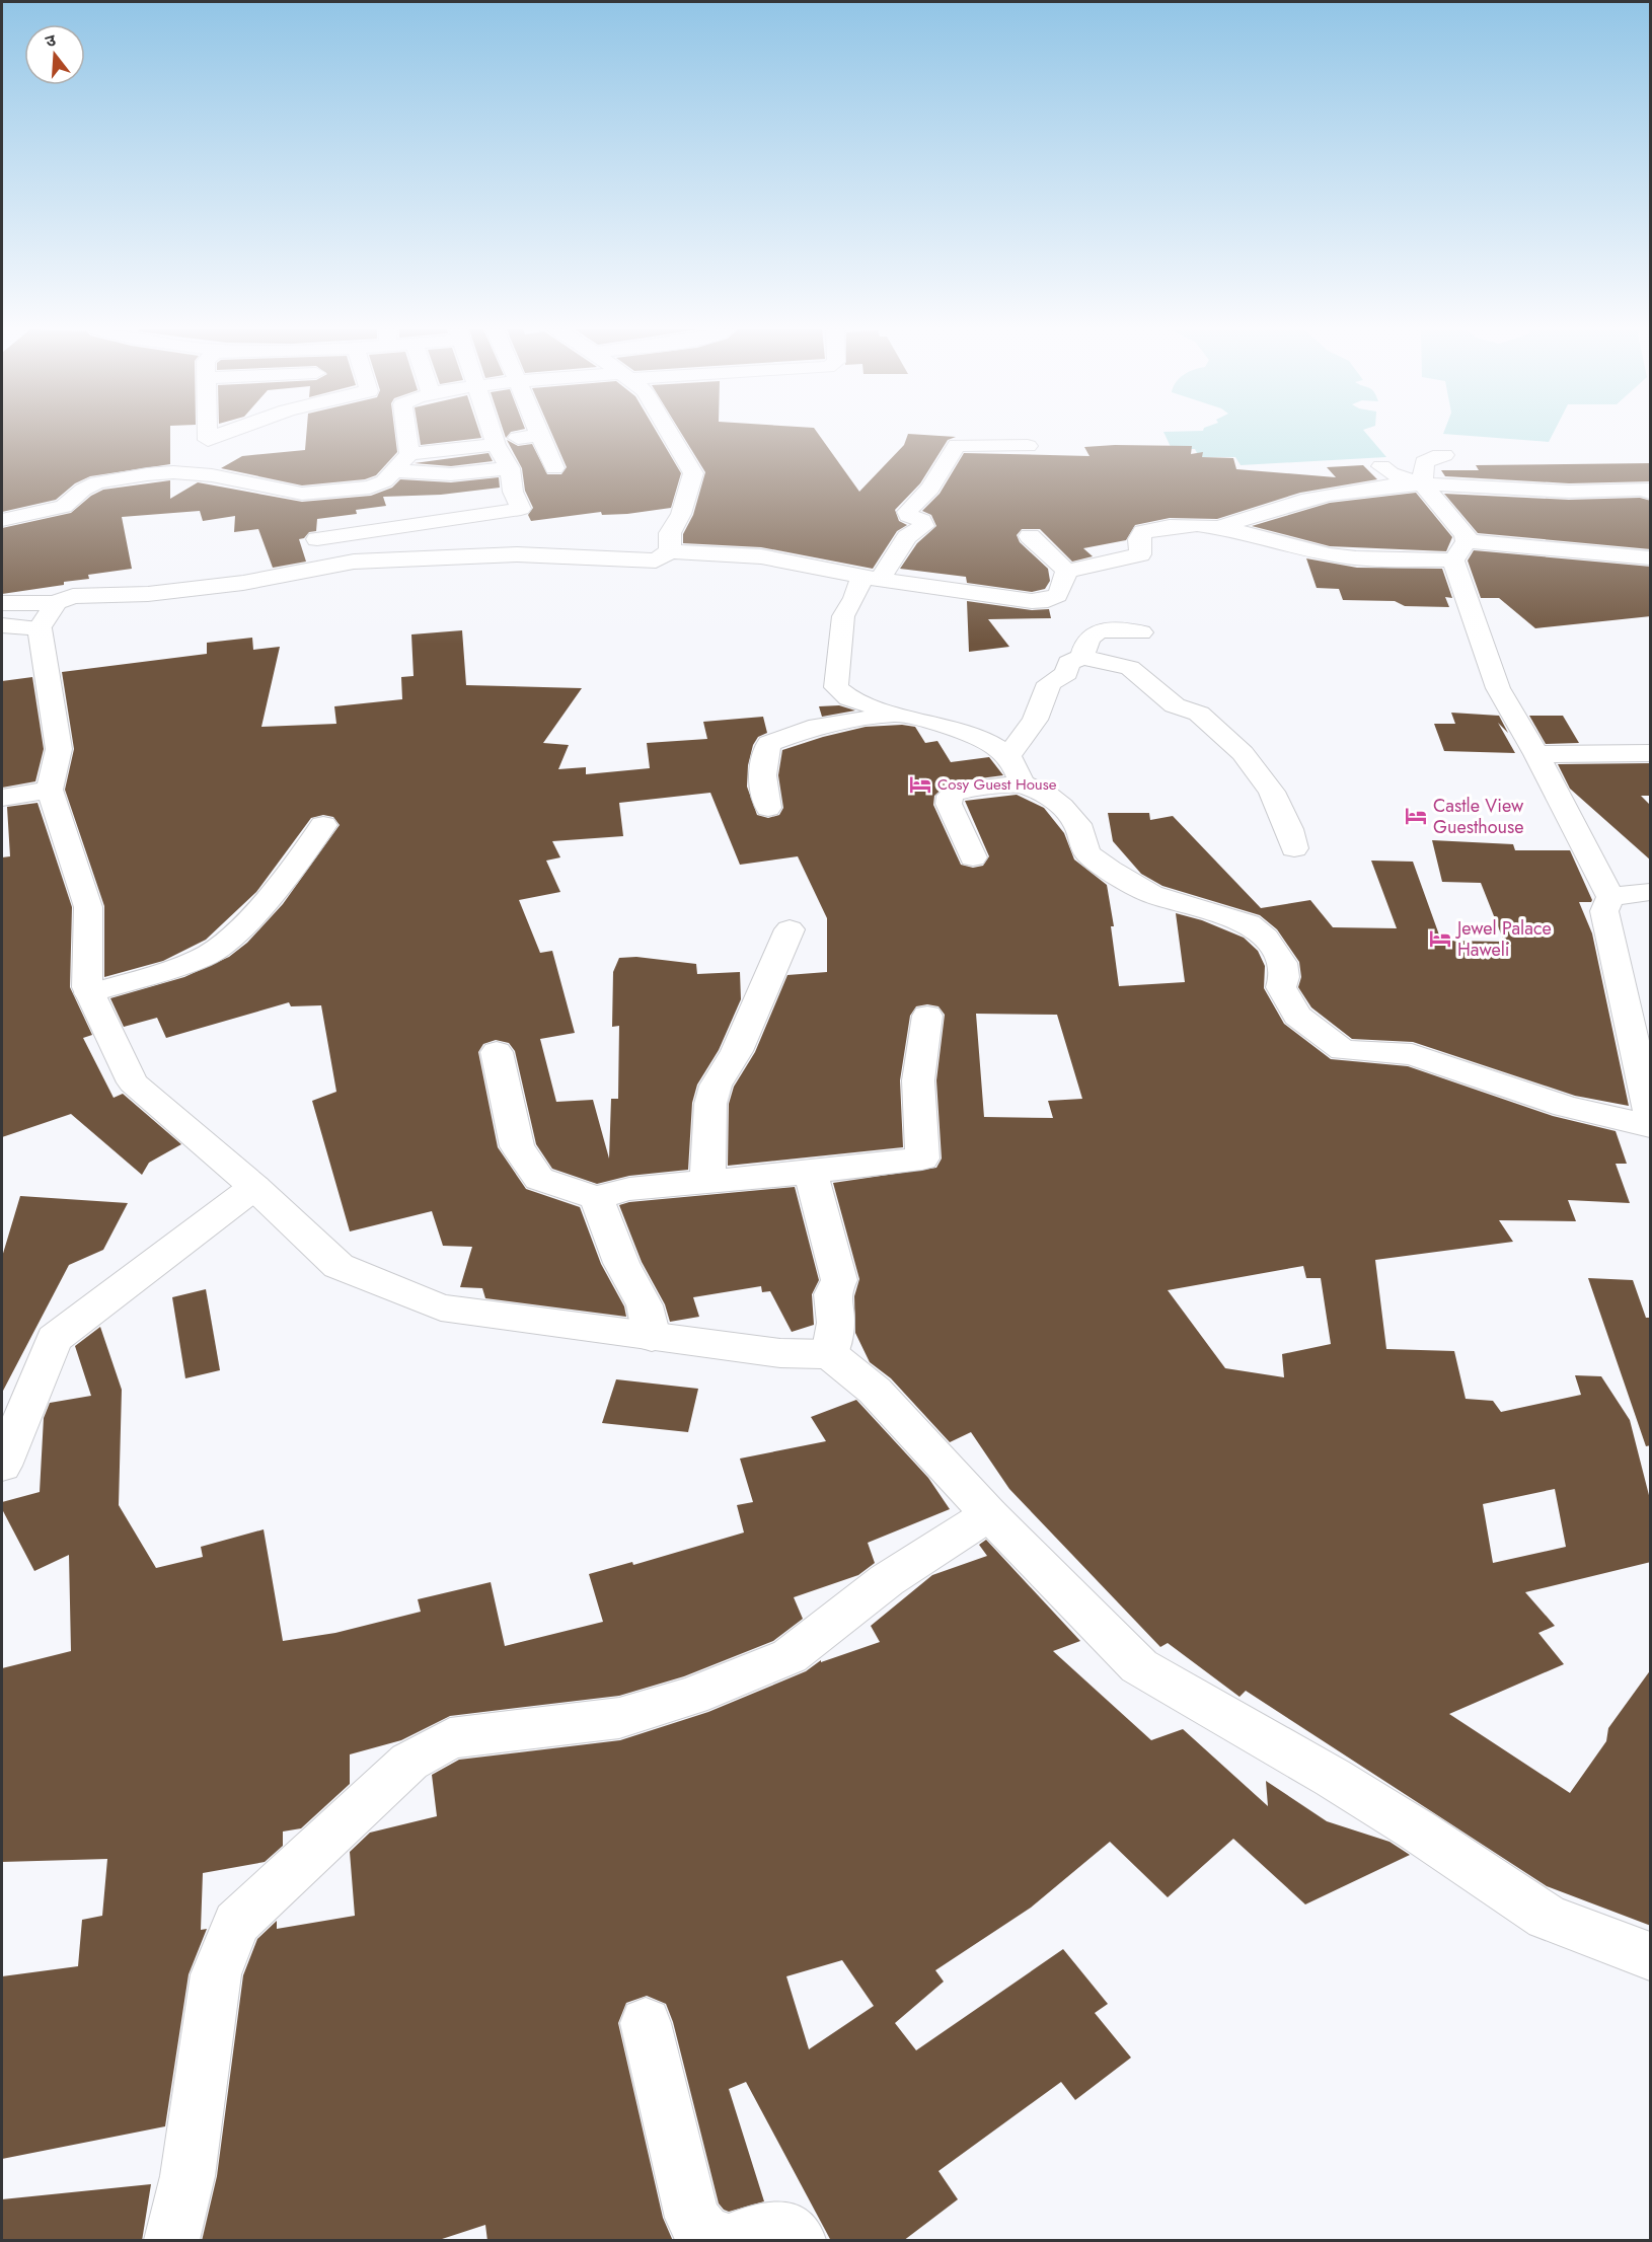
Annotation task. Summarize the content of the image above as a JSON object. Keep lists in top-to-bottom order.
{
  "places": {
    "hotel": ["Cosy Guest House", "Castle View Guesthouse", "Jewel Palace Haweli"]
  },
  "north": "top"
}
